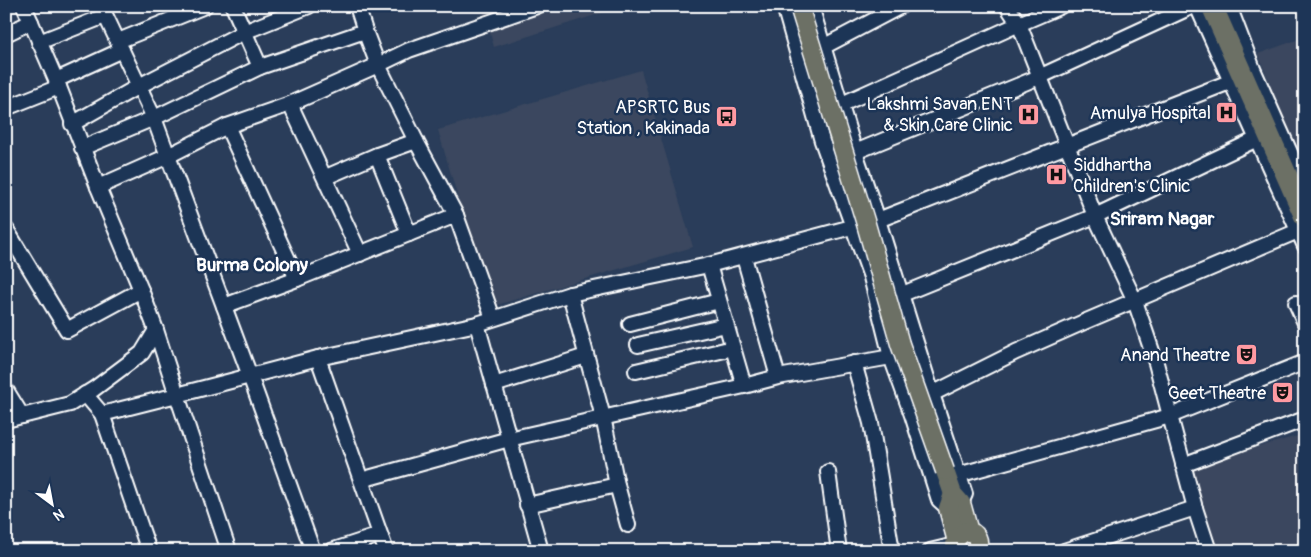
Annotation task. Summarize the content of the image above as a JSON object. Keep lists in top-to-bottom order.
{
  "districts": ["Sriram Nagar", "Burma Colony"],
  "places": {
    "hospital": ["Amulya Hospital", "Lakshmi Savan ENT & Skin Care Clinic", "Siddhartha Children's Clinic"],
    "bus stop": ["APSRTC Bus Station , Kakinada"],
    "theatre": ["Anand Theatre", "Geet Theatre"]
  },
  "north": "bottom right"
}
